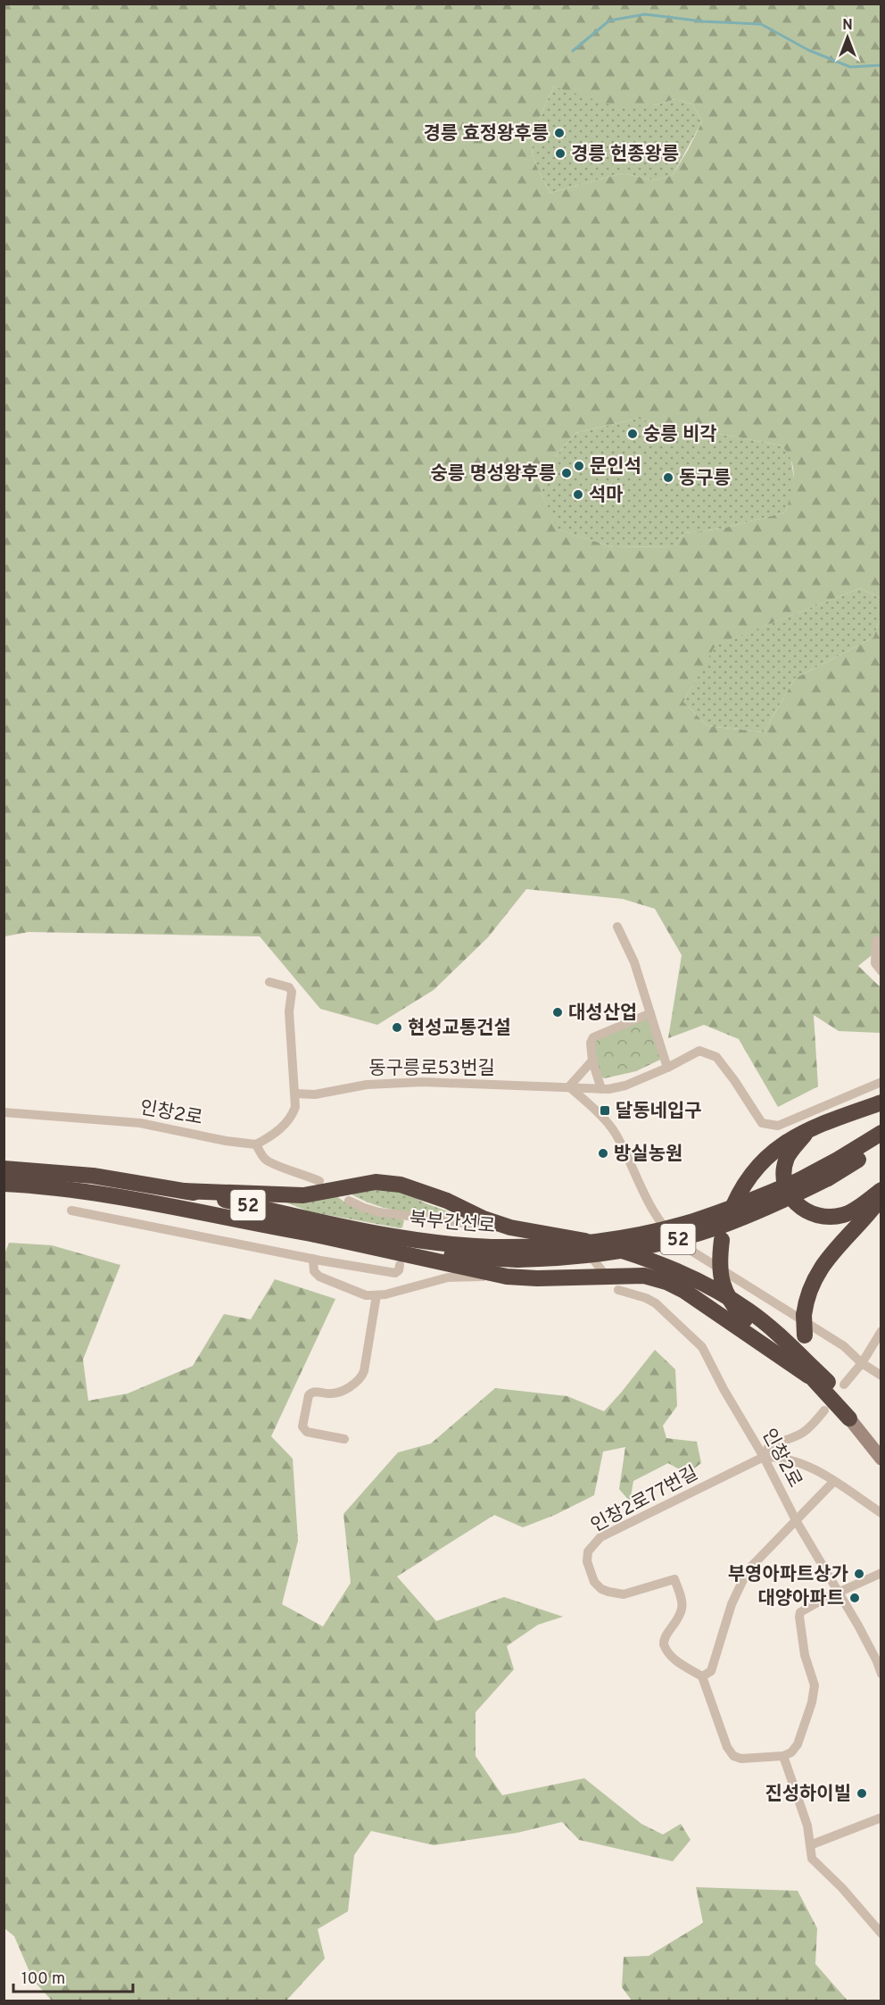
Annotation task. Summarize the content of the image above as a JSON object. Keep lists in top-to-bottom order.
{
  "streets": {
    "highway": ["52", "북부간선로"],
    "street": ["동구릉로53번길", "인창2로", "인창2로77번길"]
  },
  "crossings": [
    ["인창2로", "인창2로77번길"]
  ],
  "places": {
    "other": [
      "경릉 효정왕후릉",
      "경릉 헌종왕릉",
      "숭릉 비각",
      "문인석",
      "숭릉 명성왕후릉",
      "동구릉",
      "석마",
      "대성산업",
      "현성교통건설",
      "방실농원",
      "부영아파트상가",
      "대양아파트",
      "진성하이빌"
    ],
    "transit": ["달동네입구"]
  },
  "scale_bar": "100 m",
  "north": "top"
}
